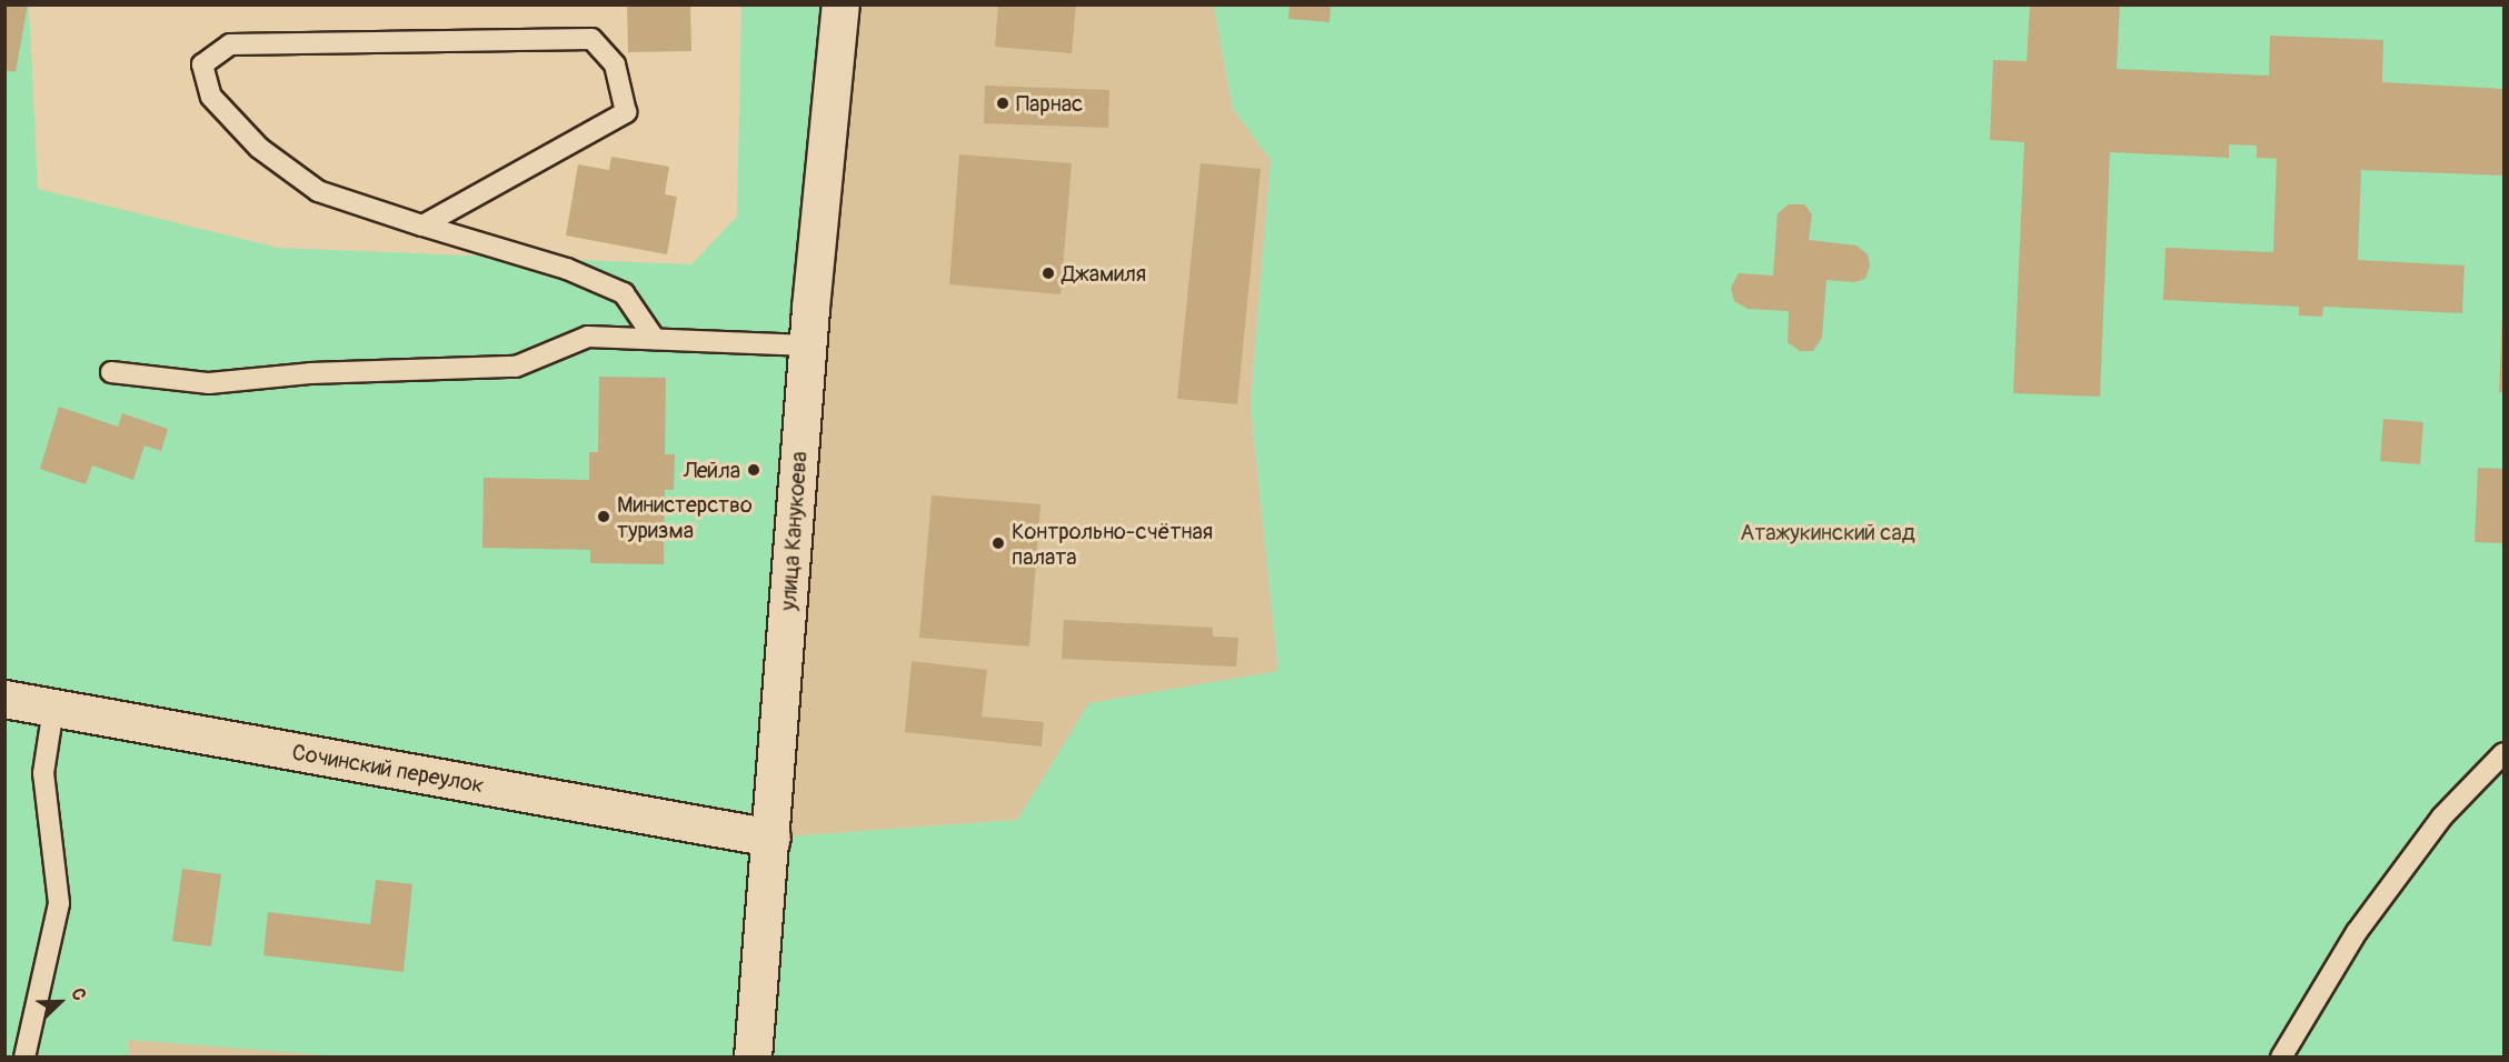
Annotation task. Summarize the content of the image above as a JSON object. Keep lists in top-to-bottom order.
{
  "streets": {
    "street": ["улица Канукоева", "Сочинский переулок"]
  },
  "crossings": [
    ["улица Канукоева", "Сочинский переулок"]
  ],
  "parks": ["Атажукинский сад"],
  "places": [
    "Парнас",
    "Джамиля",
    "Лейла",
    "Министерство туризма",
    "Контрольно-счётная палата"
  ],
  "north": "top right"
}
